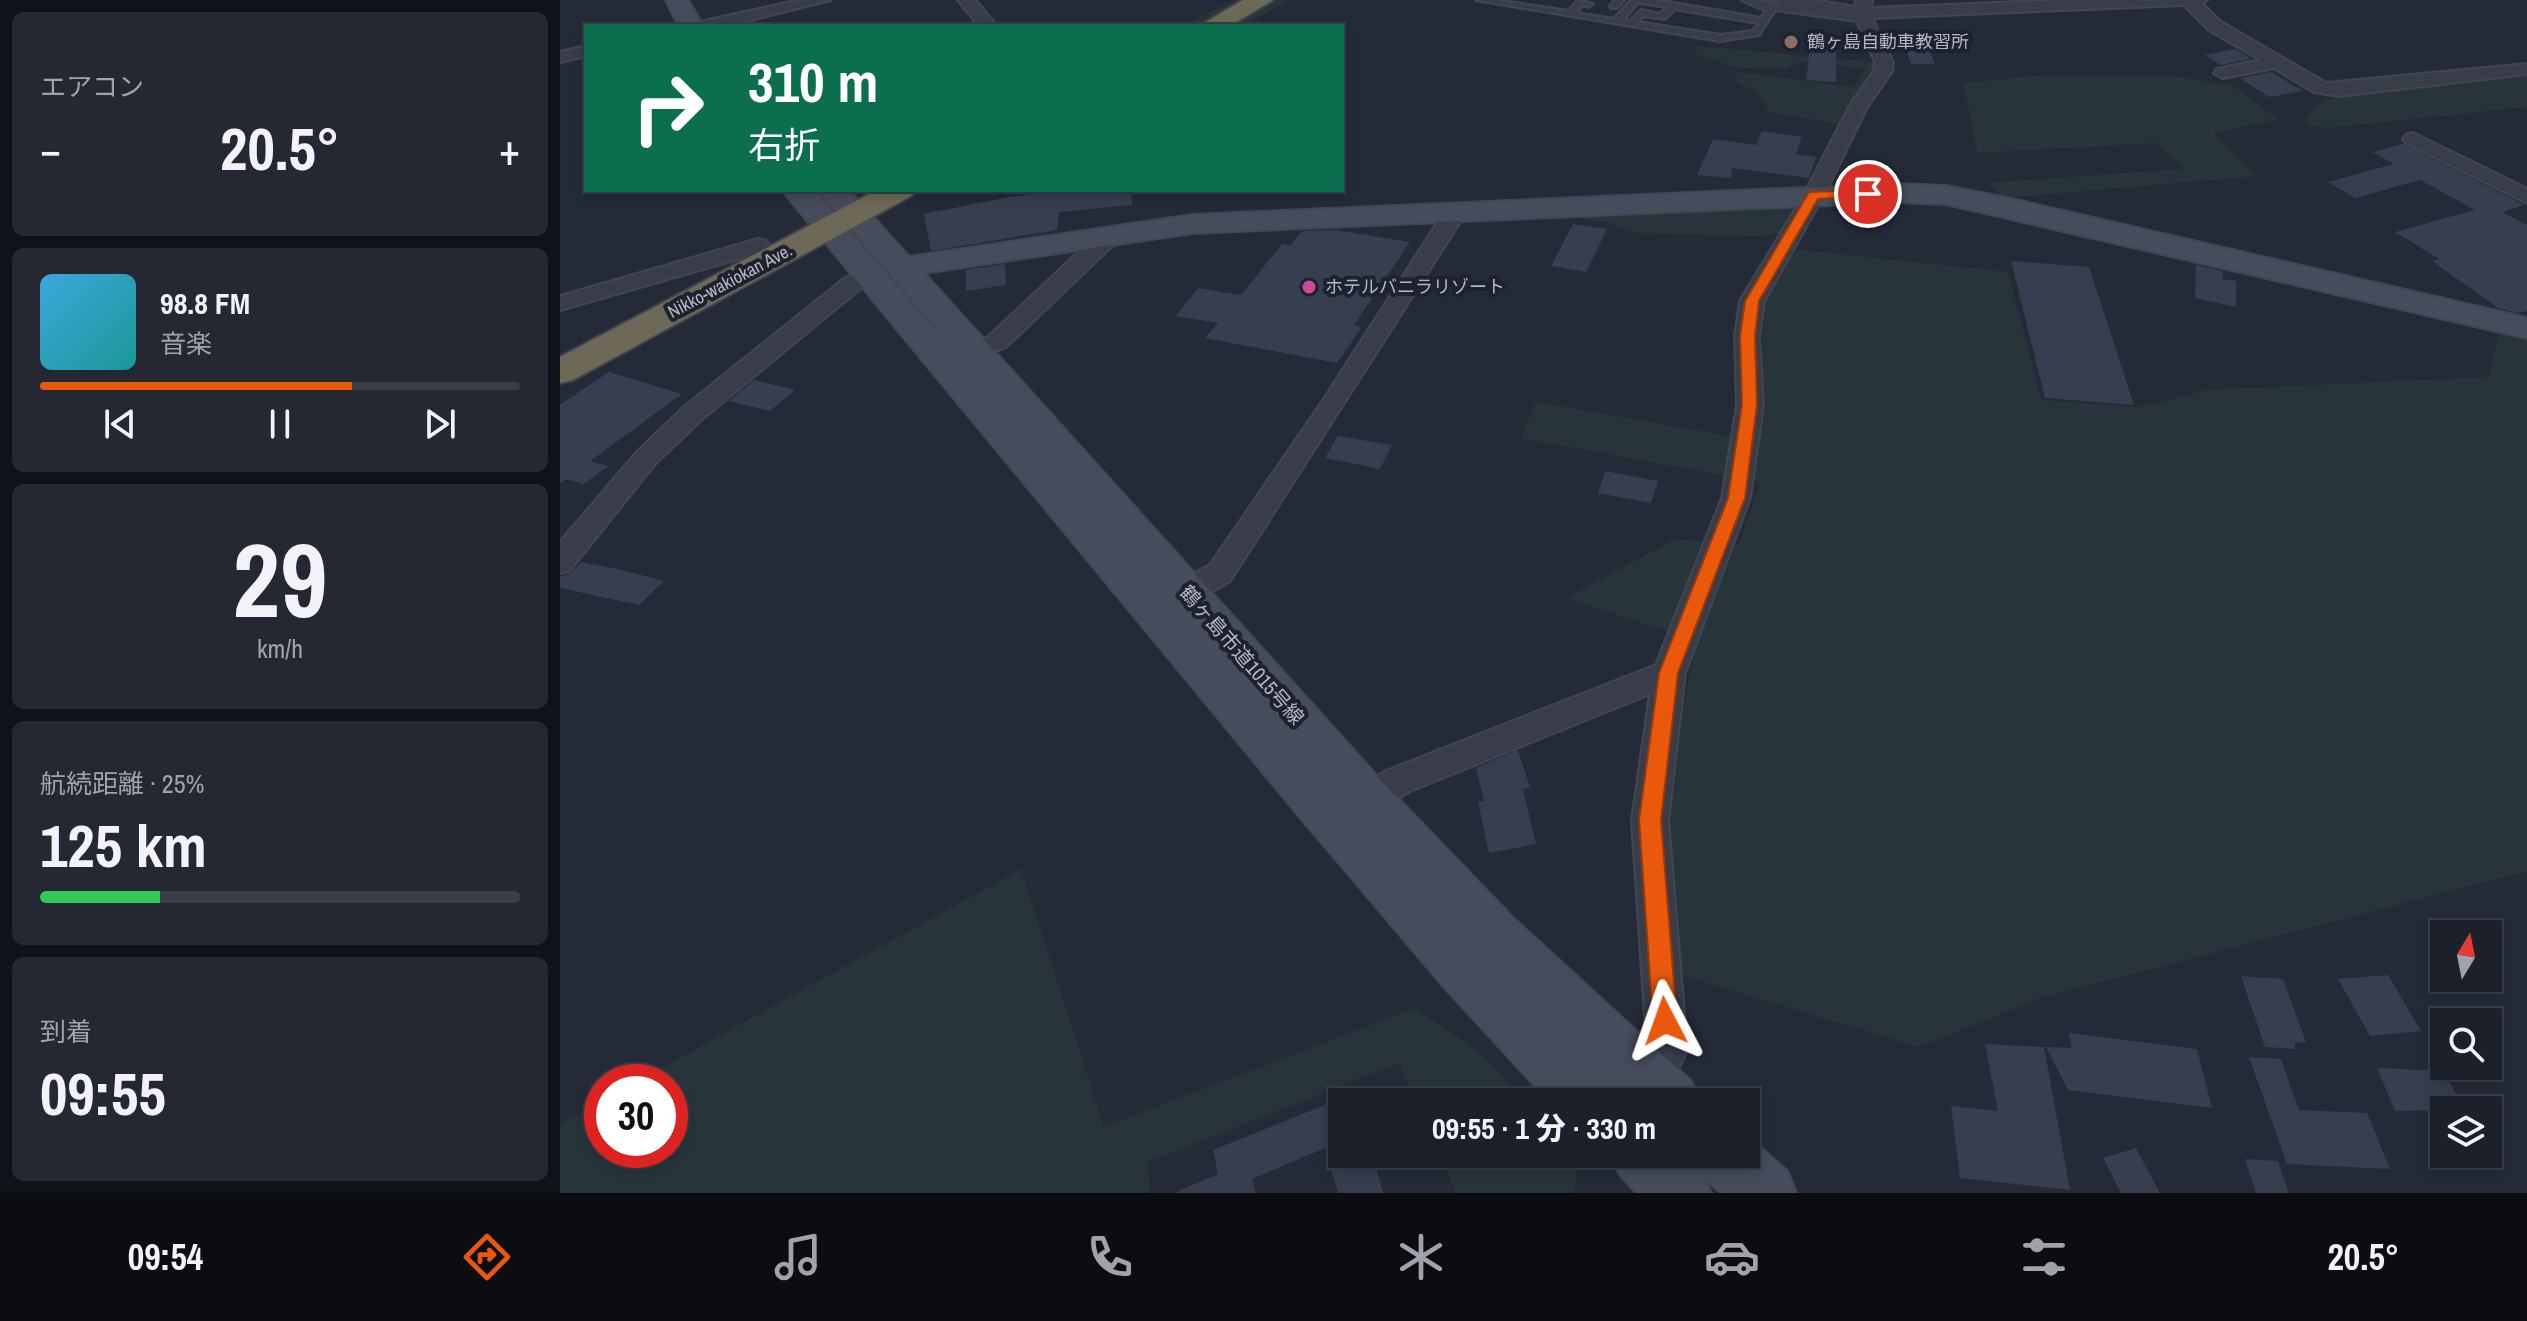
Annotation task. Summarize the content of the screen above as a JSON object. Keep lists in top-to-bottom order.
{
  "streets": {
    "highway": ["Nikko-wakiokan Ave."],
    "street": ["鶴ヶ島市道1015号線"]
  },
  "crossings": [
    ["Nikko-wakiokan Ave.", "鶴ヶ島市道1015号線"]
  ],
  "places": ["鶴ヶ島自動車教習所", "ホテルバニラリゾート"],
  "north": "top",
  "page": {
    "tile": [
      "エアコン",
      ["29", "km/h"],
      ["航続距離 · 25%", "125 km"],
      ["到着", "09:55"]
    ],
    "turn": ["310 m", "右折"],
    "heat": ["−", "20.5°", "+"],
    "song": ["98.8 FM", "音楽"],
    "limit": "30",
    "trip": "09:55 · 1 分 · 330 m",
    "tabs": ["09:54", "20.5°"]
  }
}
